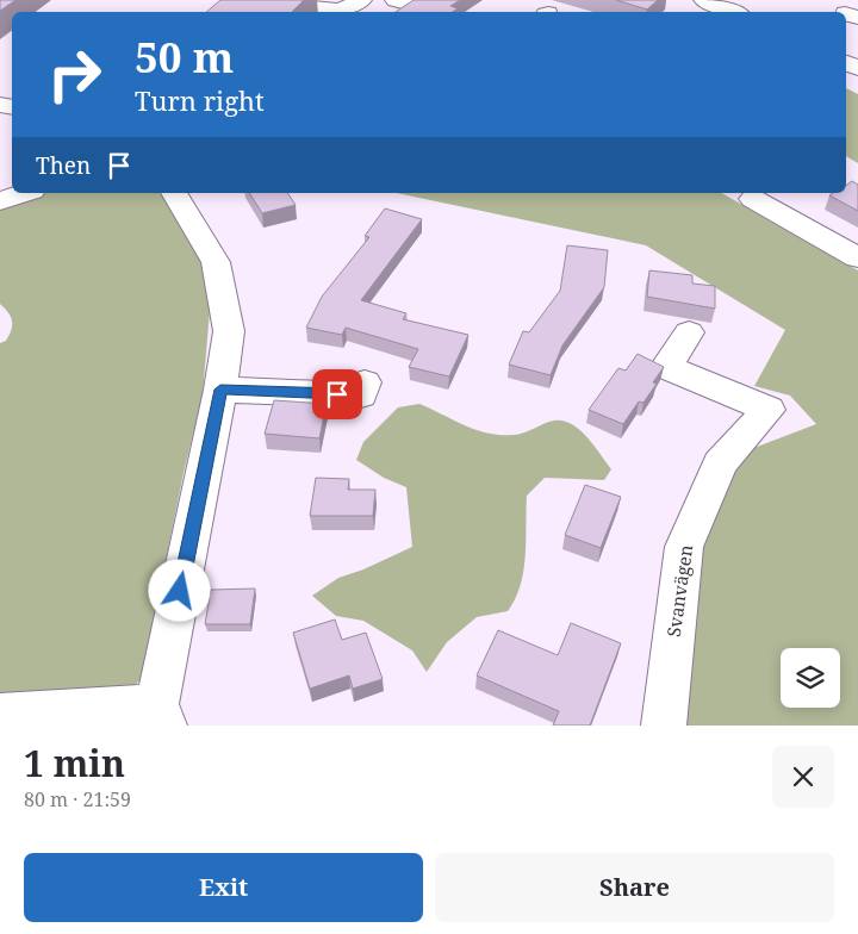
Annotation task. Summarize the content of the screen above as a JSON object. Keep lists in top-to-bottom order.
{
  "streets": {
    "street": ["Svanvägen"]
  },
  "page": {
    "turn": ["50 m", "Turn right"],
    "then": "Then",
    "heading": ["1 min", "80 m · 21:59"],
    "buttons": ["Exit", "Share"]
  }
}
